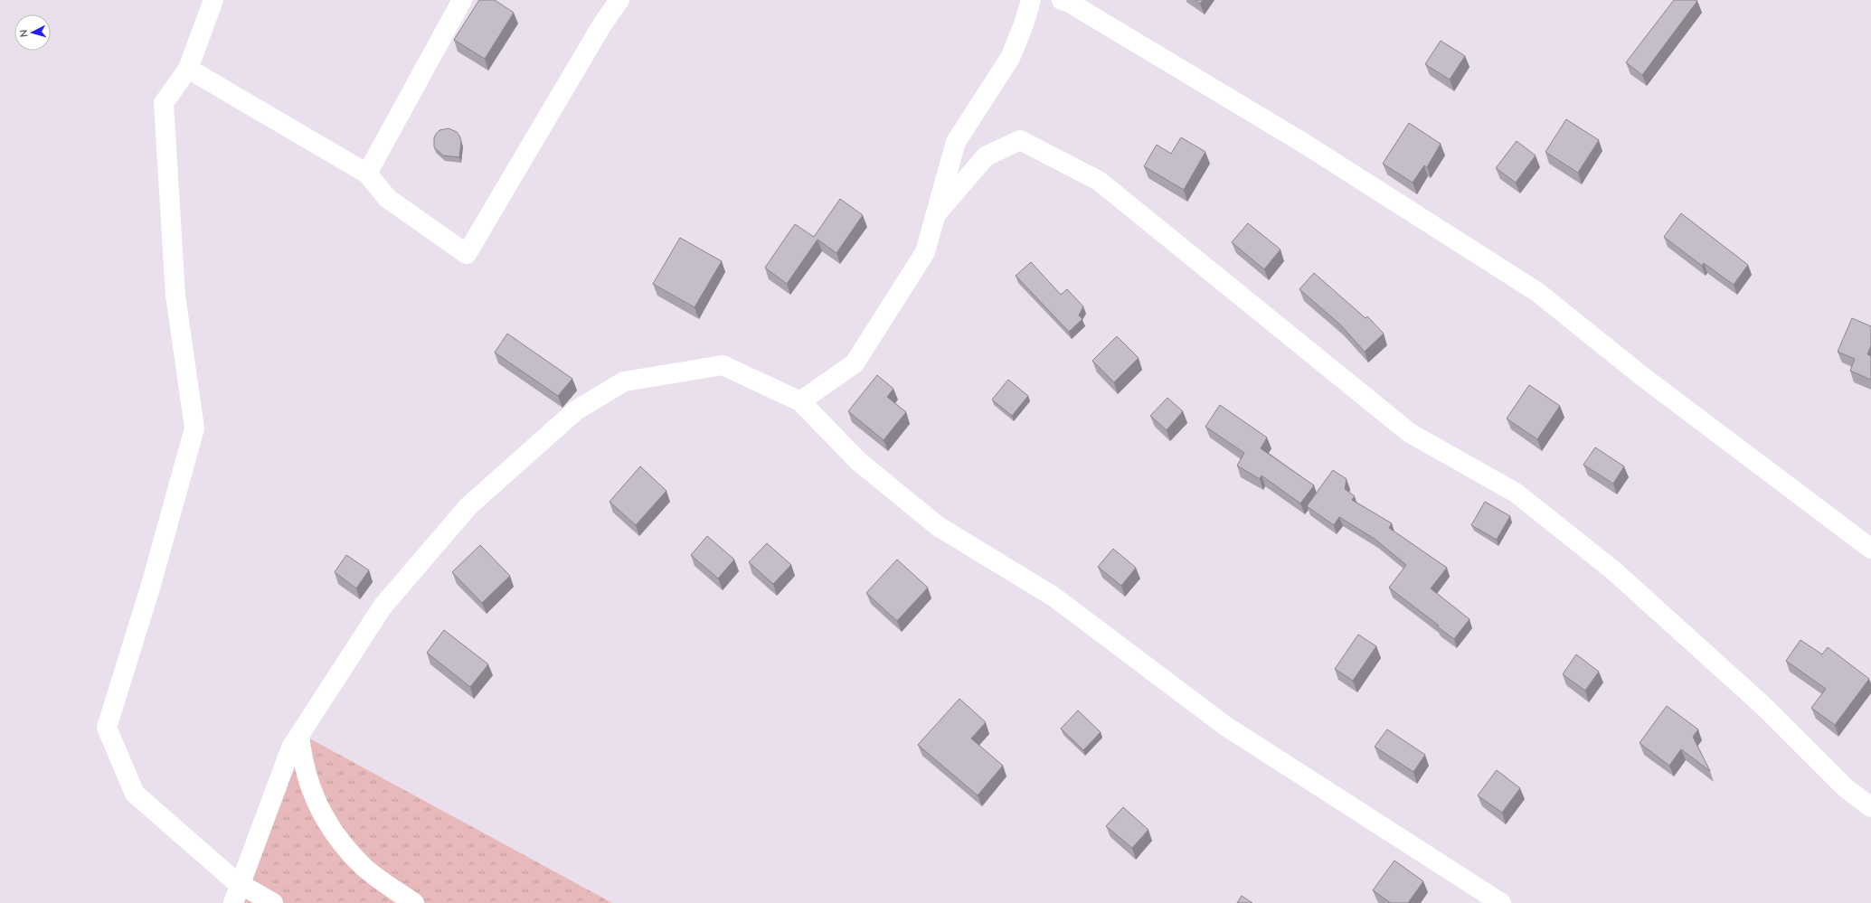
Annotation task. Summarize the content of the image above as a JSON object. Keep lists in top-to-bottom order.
{
  "north": "left"
}
